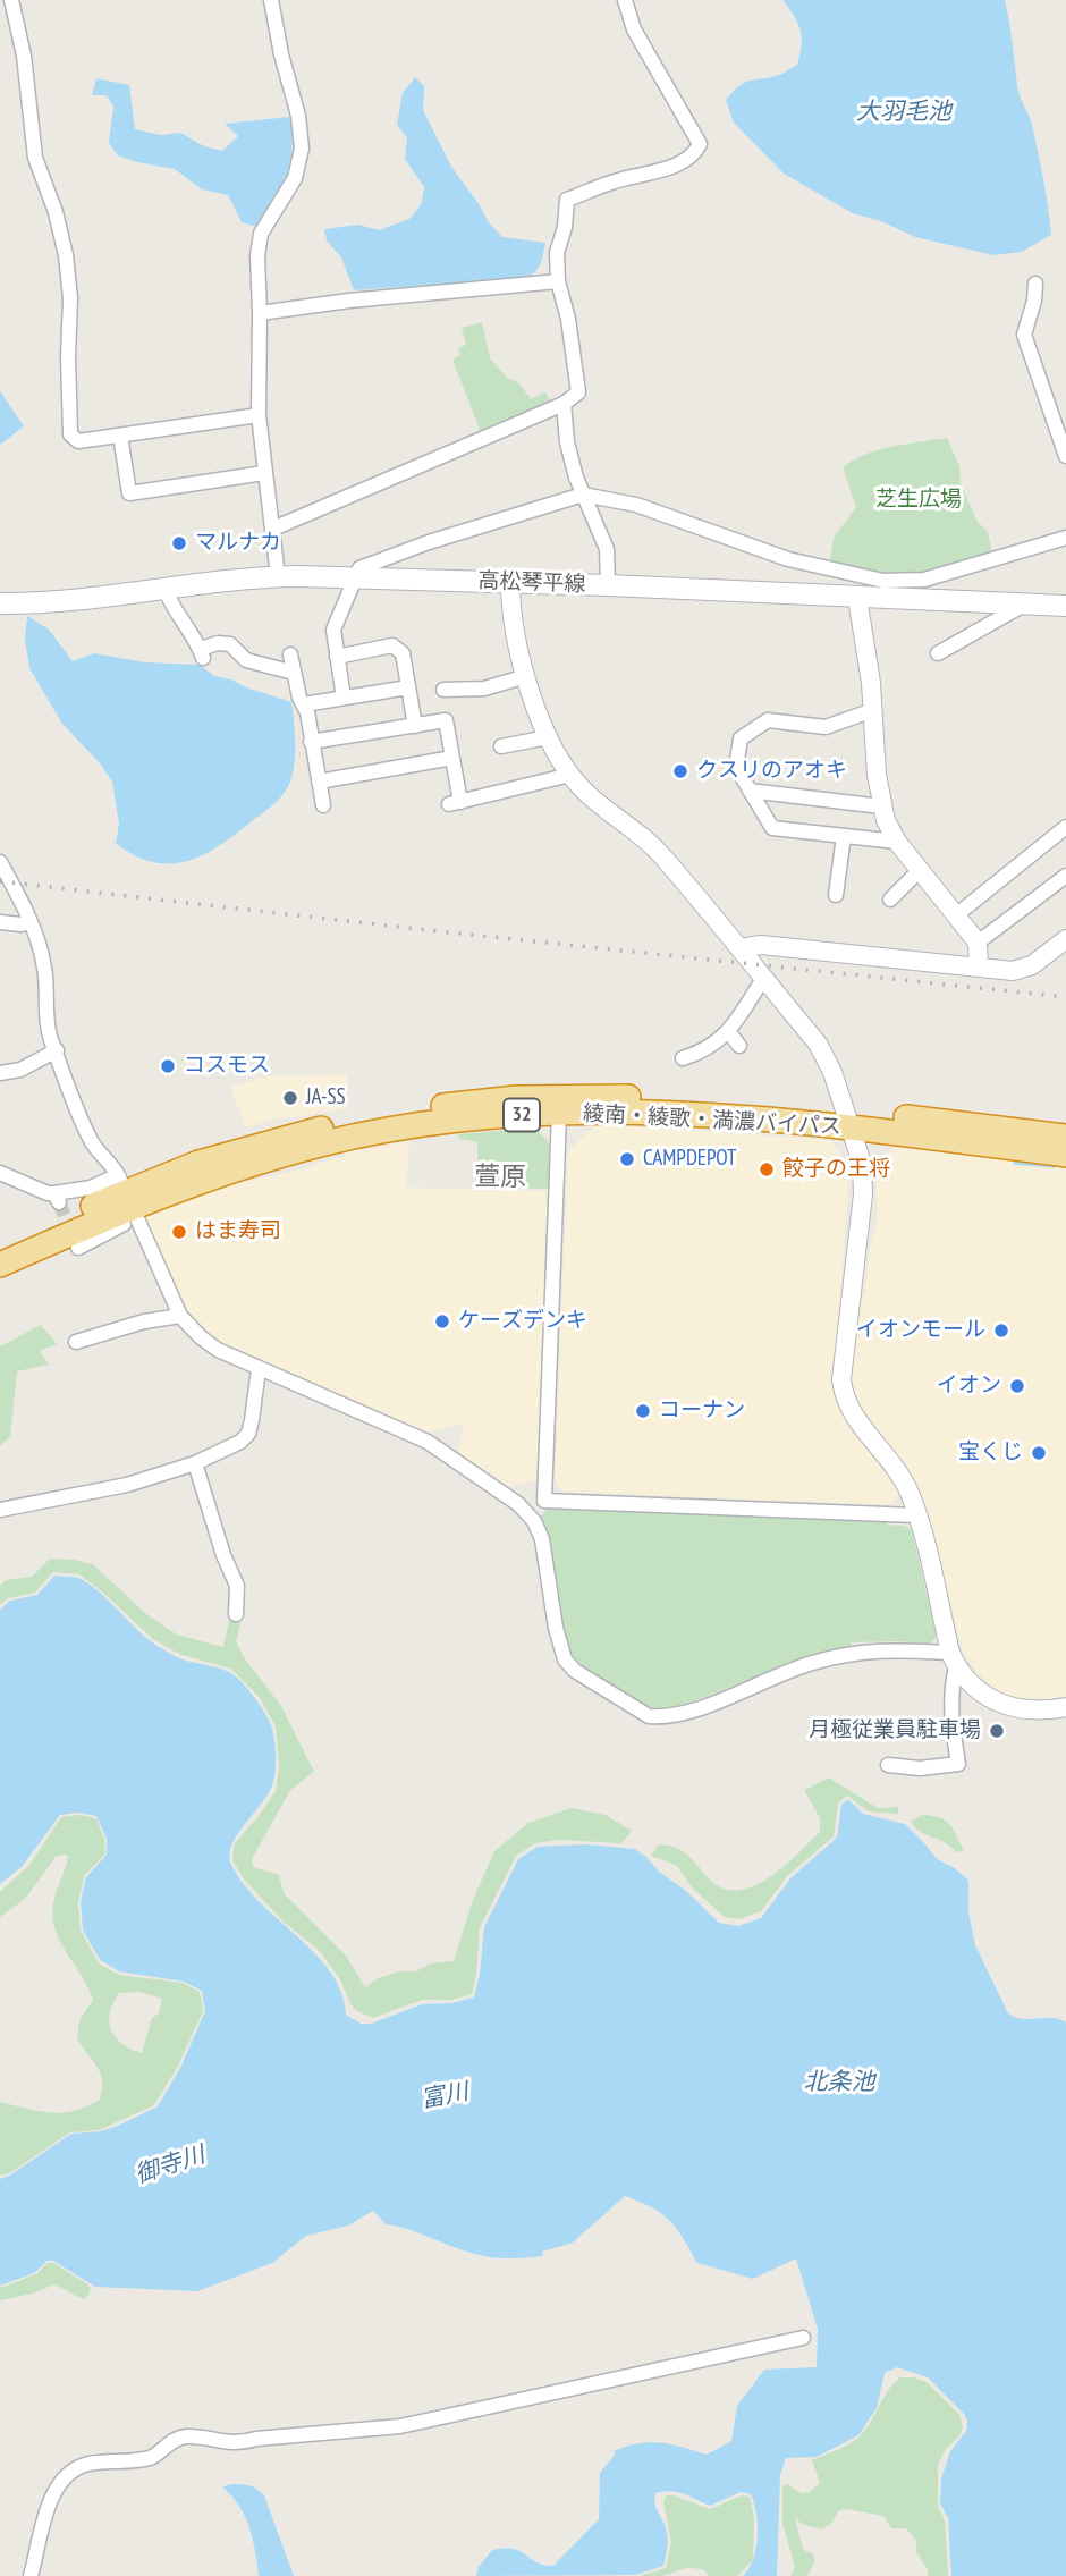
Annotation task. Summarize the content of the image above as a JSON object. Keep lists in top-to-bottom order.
{
  "streets": {
    "highway": ["32", "綾南・綾歌・満濃バイパス"],
    "main road": ["高松琴平線"]
  },
  "districts": ["萱原"],
  "water": [
    "大羽毛池",
    "北条池",
    "富川",
    "御寺川"
  ],
  "parks": ["芝生広場"],
  "places": [
    "マルナカ",
    "クスリのアオキ",
    "コスモス",
    "JA-SS",
    "CAMPDEPOT",
    "餃子の王将",
    "はま寿司",
    "ケーズデンキ",
    "イオンモール",
    "イオン",
    "コーナン",
    "宝くじ",
    "月極従業員駐車場"
  ]
}
